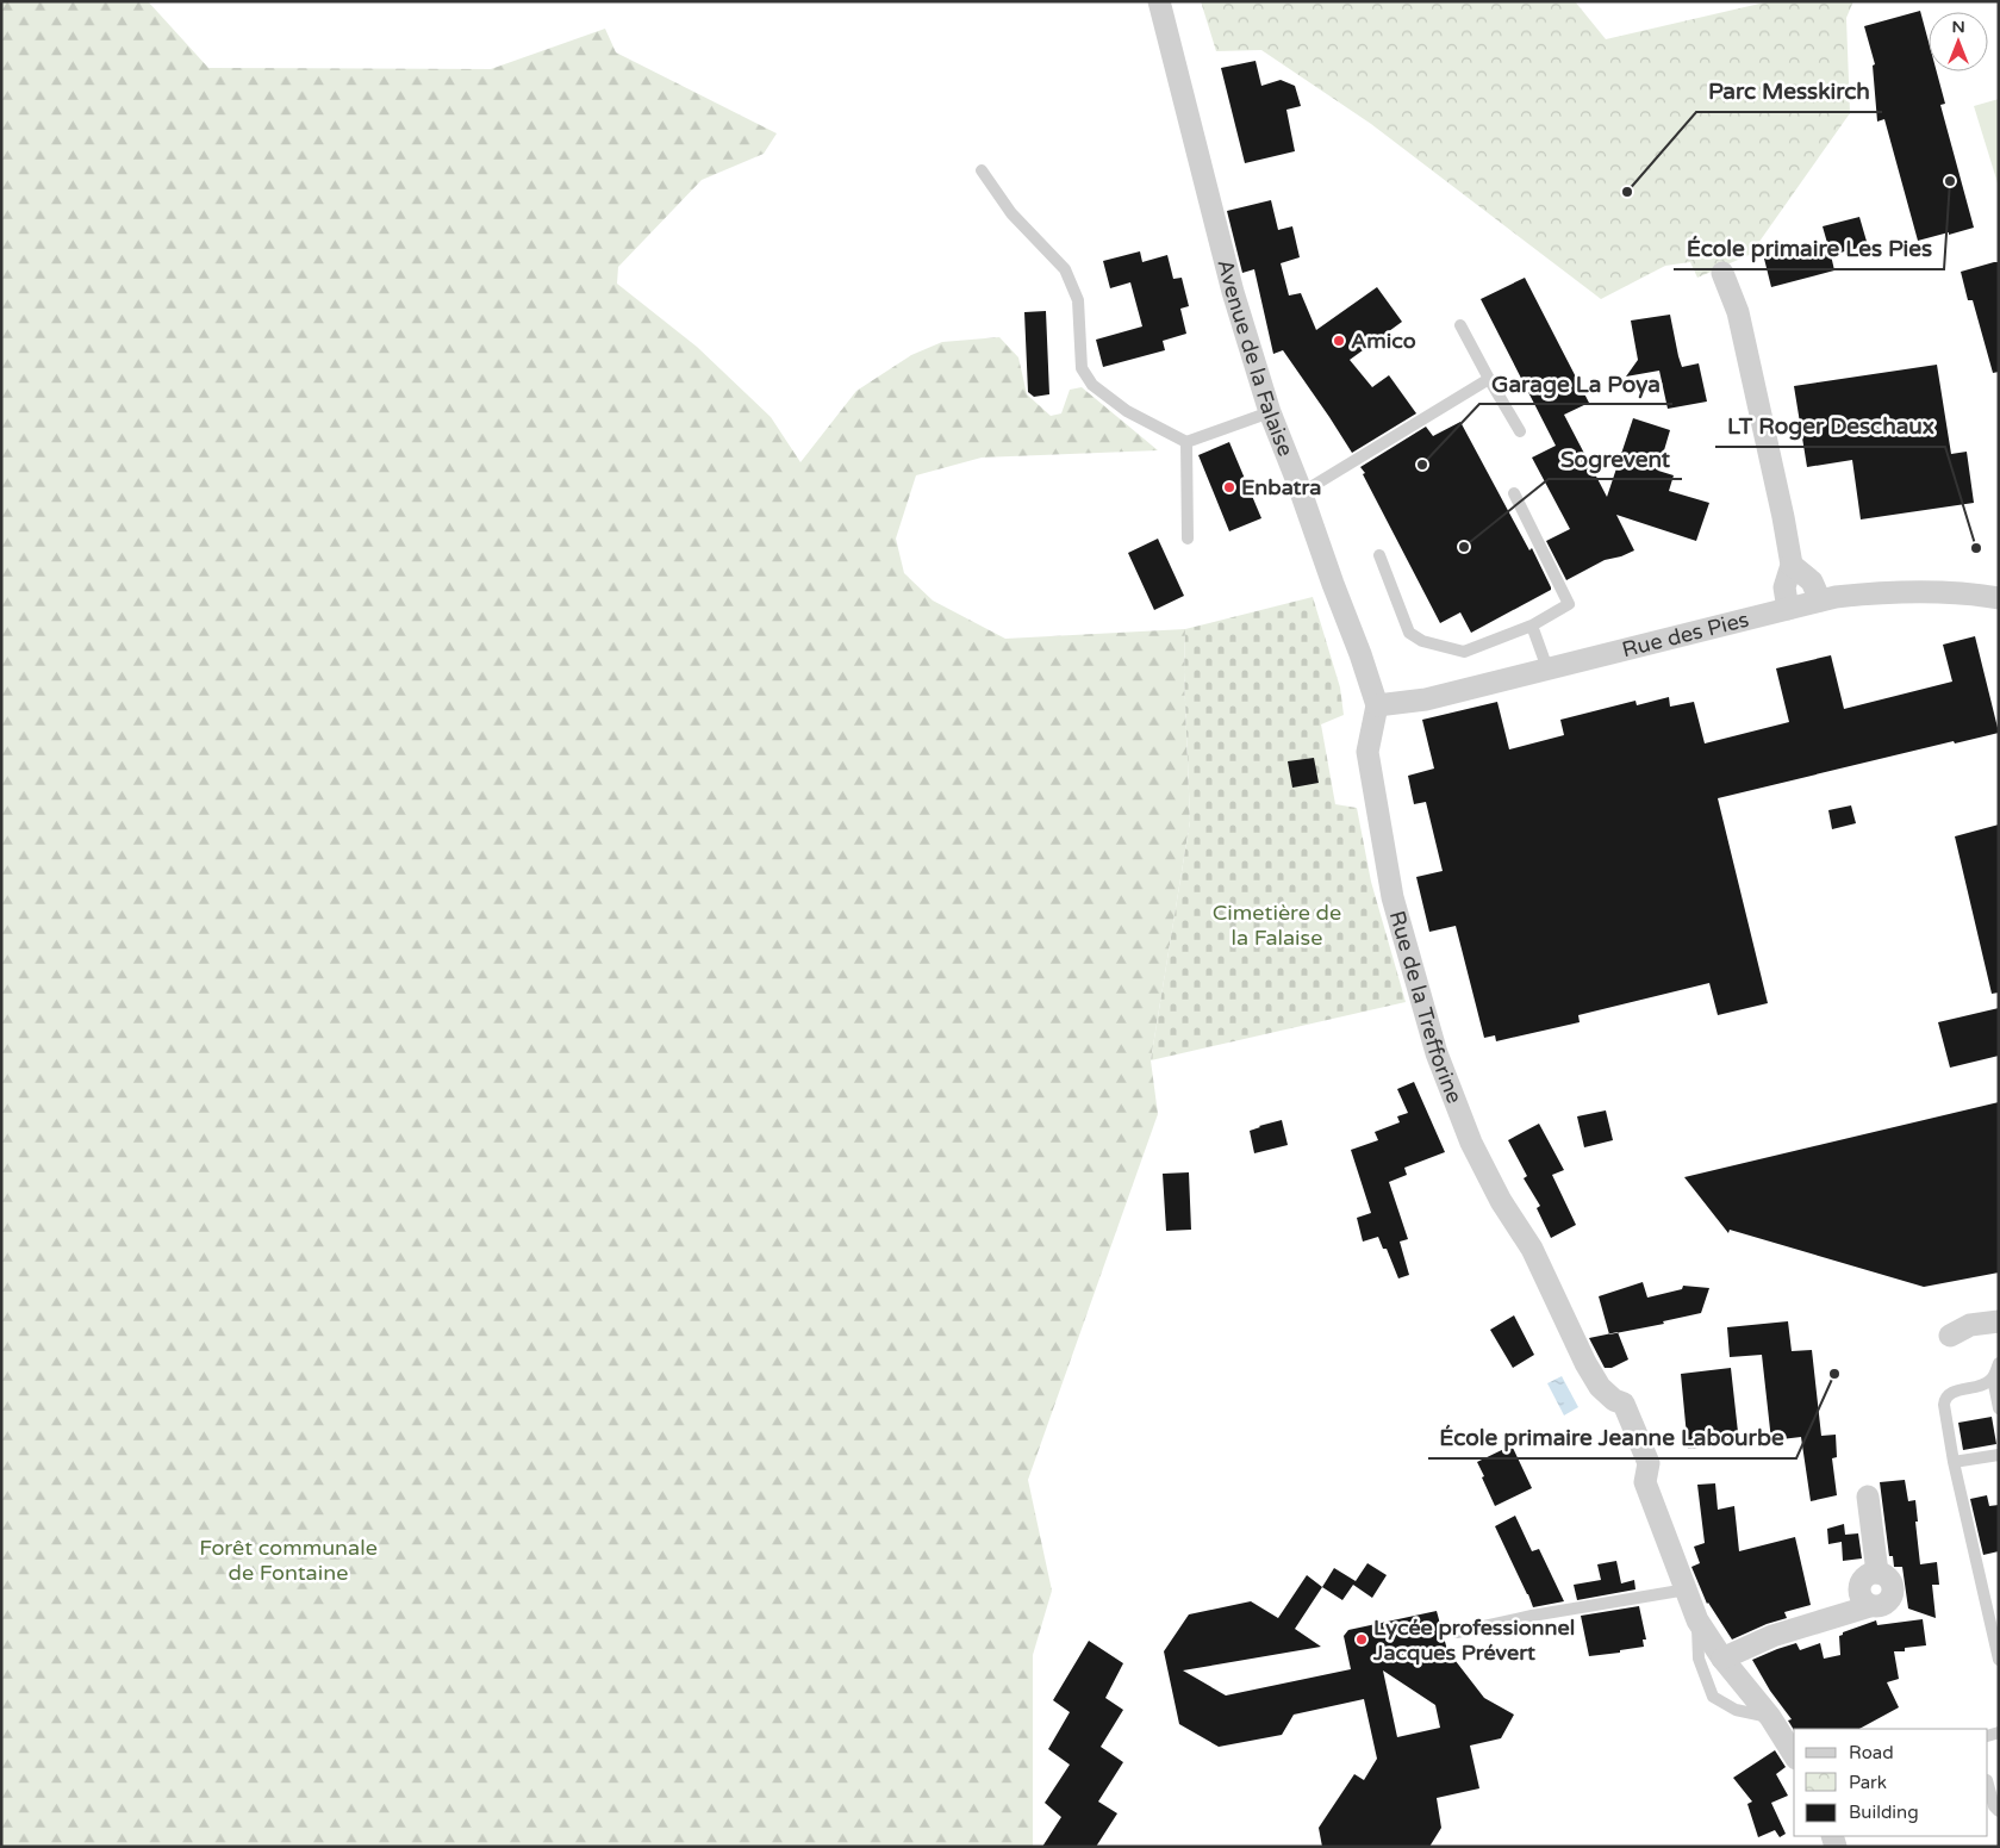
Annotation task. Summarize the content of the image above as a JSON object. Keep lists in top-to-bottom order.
{
  "streets": {
    "street": ["Avenue de la Falaise", "Rue des Pies", "Rue de la Trefforine"]
  },
  "crossings": [
    ["Avenue de la Falaise", "Rue des Pies"],
    ["Avenue de la Falaise", "Rue de la Trefforine"],
    ["Rue des Pies", "Rue de la Trefforine"]
  ],
  "parks": ["Cimetière de la Falaise", "Forêt communale de Fontaine"],
  "places": [
    "École primaire Les Pies",
    "Parc Messkirch",
    "Amico",
    "Garage La Poya",
    "Enbatra",
    "Sogrevent",
    "LT Roger Deschaux",
    "École primaire Jeanne Labourbe",
    "Lycée professionnel Jacques Prévert"
  ],
  "legend": ["Road", "Park", "Building"],
  "north": "top"
}
